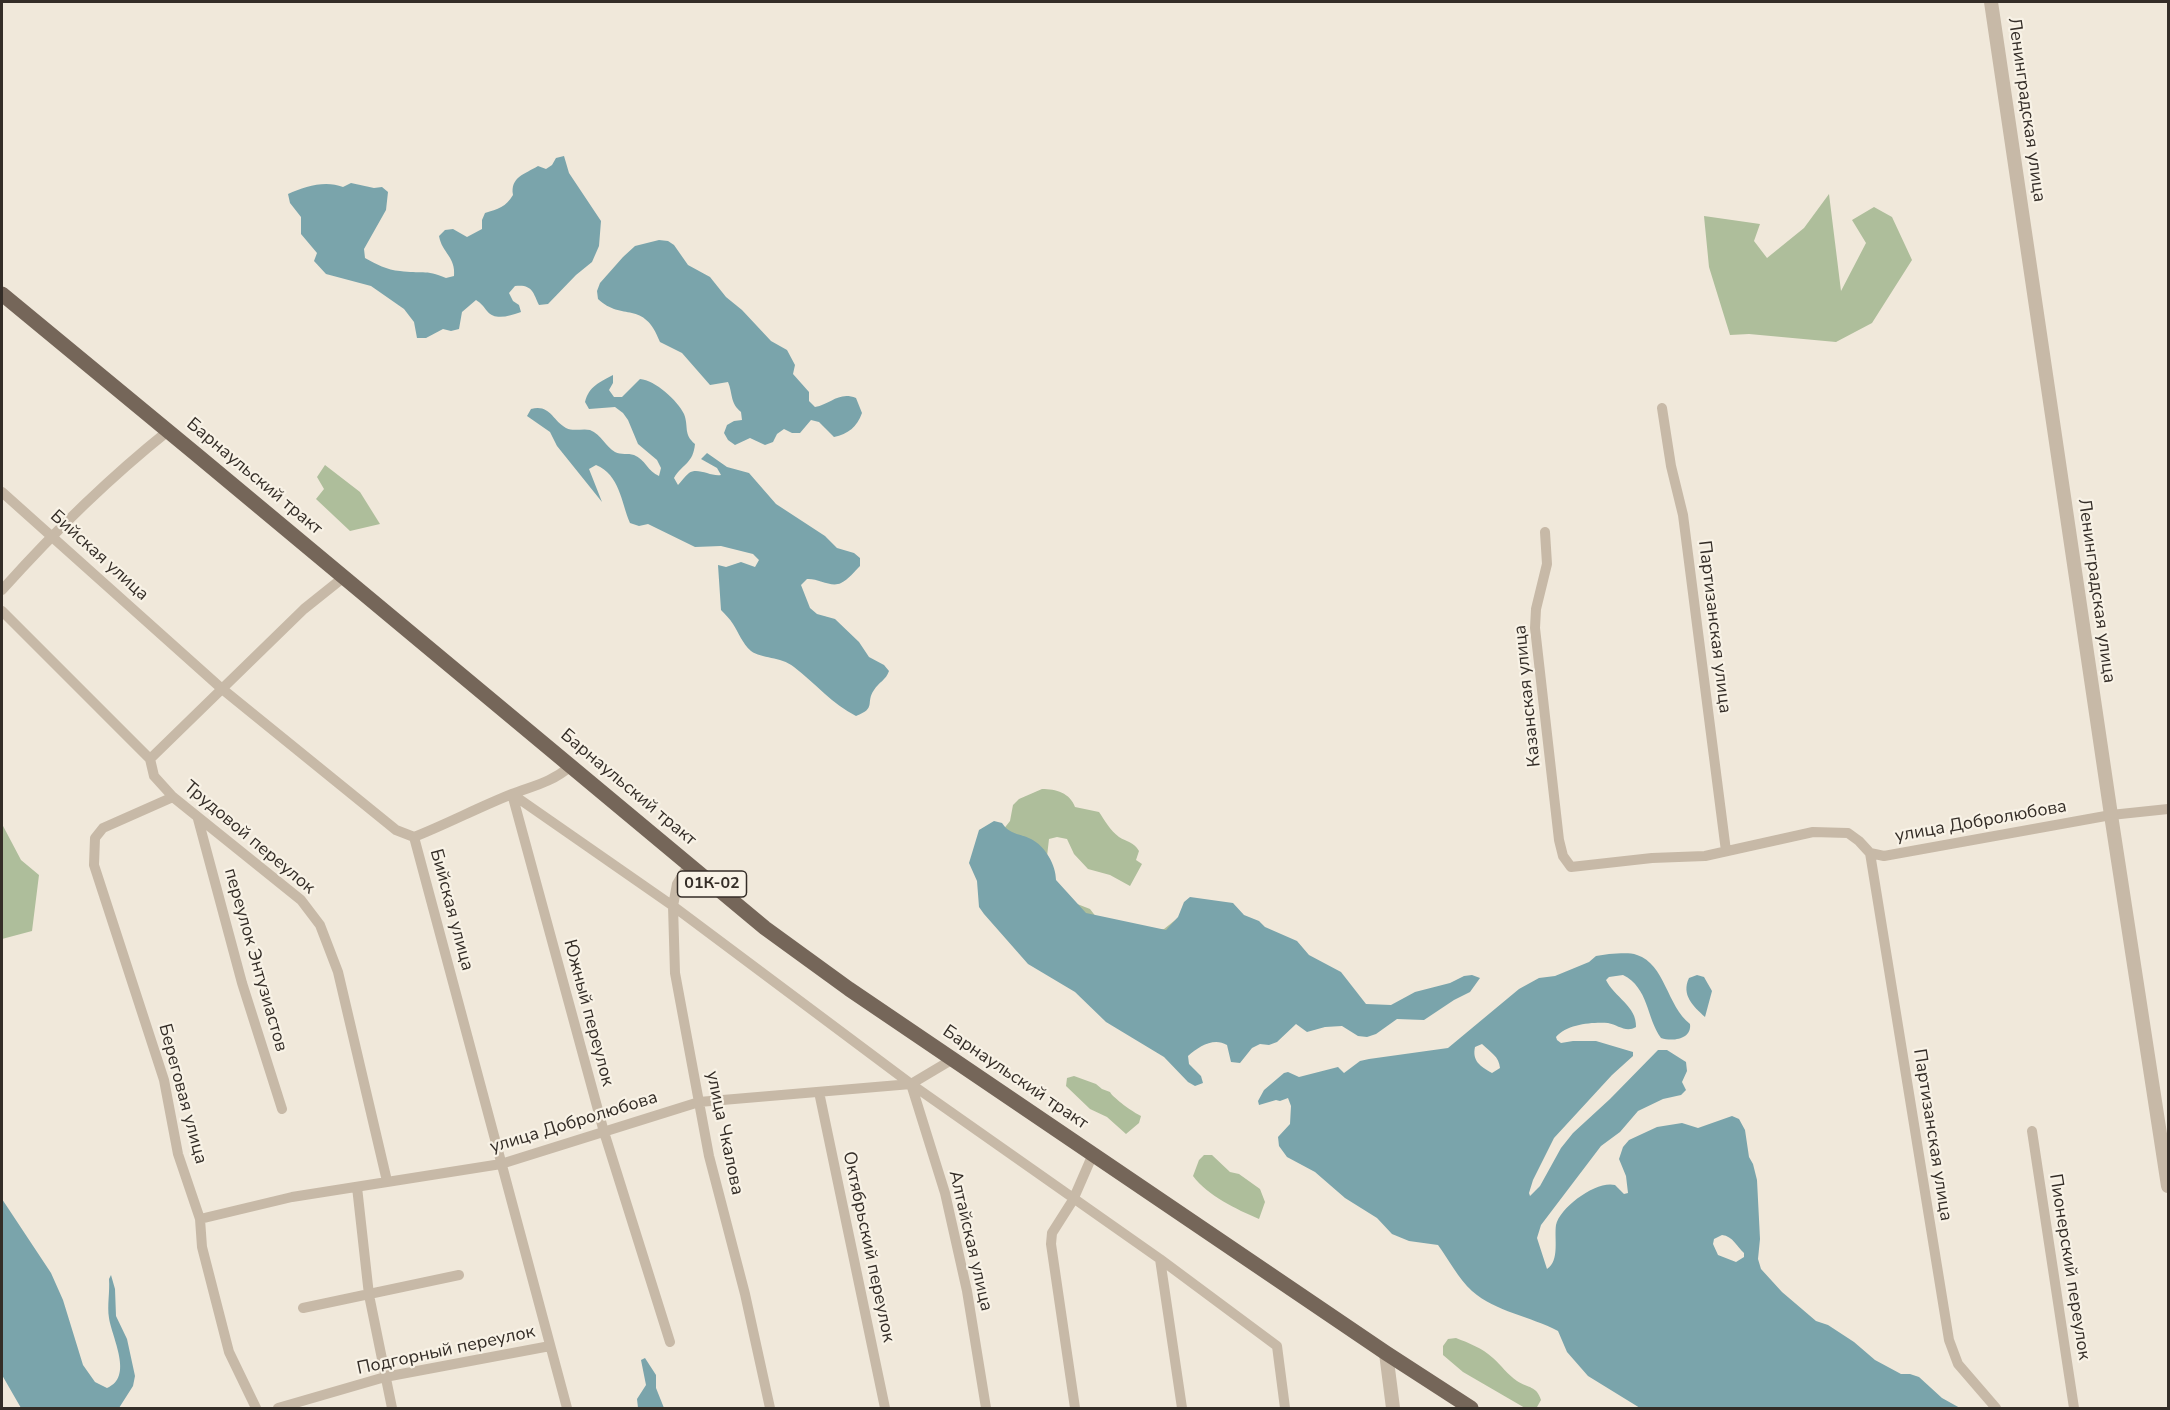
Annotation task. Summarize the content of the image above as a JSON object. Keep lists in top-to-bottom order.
{
  "streets": {
    "main road": ["Барнаульский тракт", "01К-02"],
    "street": [
      "Ленинградская улица",
      "Бийская улица",
      "Партизанская улица",
      "Казанская улица",
      "улица Добролюбова",
      "Трудовой переулок",
      "переулок Энтузиастов",
      "Южный переулок",
      "Береговая улица",
      "улица Чкалова",
      "Алтайская улица",
      "Октябрьский переулок",
      "Пионерский переулок",
      "Подгорный переулок"
    ]
  },
  "crossings": [
    ["Ленинградская улица", "улица Добролюбова"],
    ["Барнаульский тракт", "улица Добролюбова"],
    ["Барнаульский тракт", "улица Чкалова"],
    ["Бийская улица", "улица Добролюбова"],
    ["Бийская улица", "Подгорный переулок"],
    ["Партизанская улица", "Казанская улица"],
    ["Партизанская улица", "улица Добролюбова"],
    ["улица Добролюбова", "Трудовой переулок"],
    ["улица Добролюбова", "Южный переулок"],
    ["улица Добролюбова", "Береговая улица"],
    ["улица Добролюбова", "улица Чкалова"],
    ["улица Добролюбова", "Алтайская улица"],
    ["улица Добролюбова", "Октябрьский переулок"],
    ["Трудовой переулок", "переулок Энтузиастов"],
    ["Трудовой переулок", "Береговая улица"]
  ]
}
